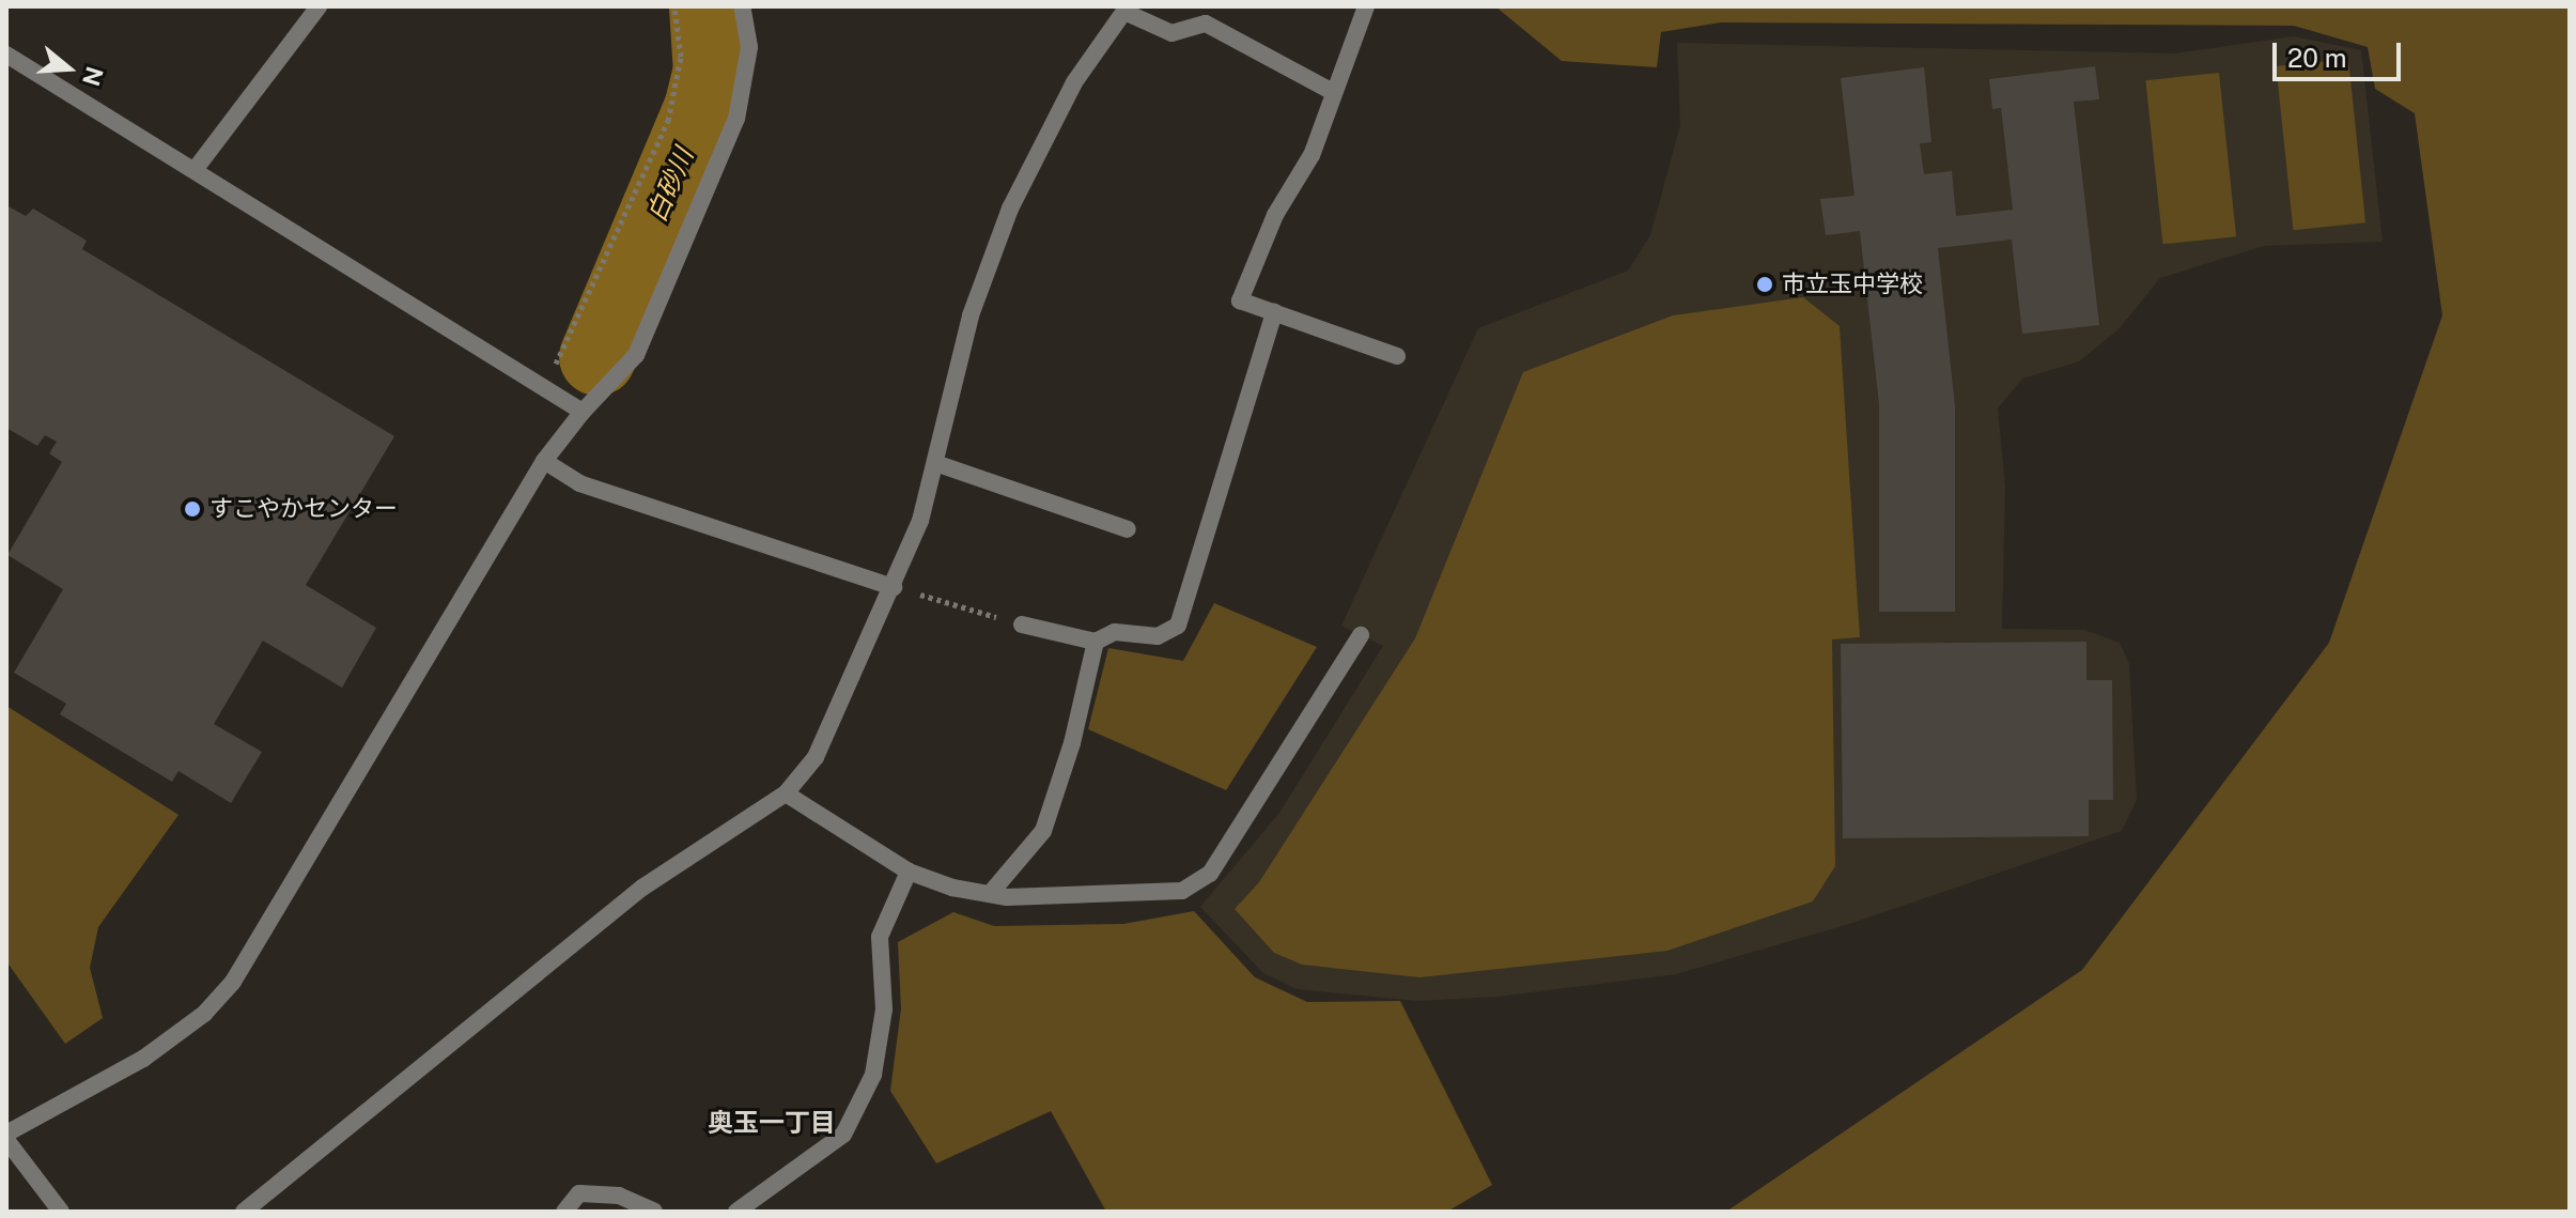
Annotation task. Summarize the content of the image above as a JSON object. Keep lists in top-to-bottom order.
{
  "districts": ["奥玉一丁目"],
  "water": ["白砂川"],
  "places": ["市立玉中学校", "すこやかセンター"],
  "scale_bar": "20 m",
  "north": "right"
}
